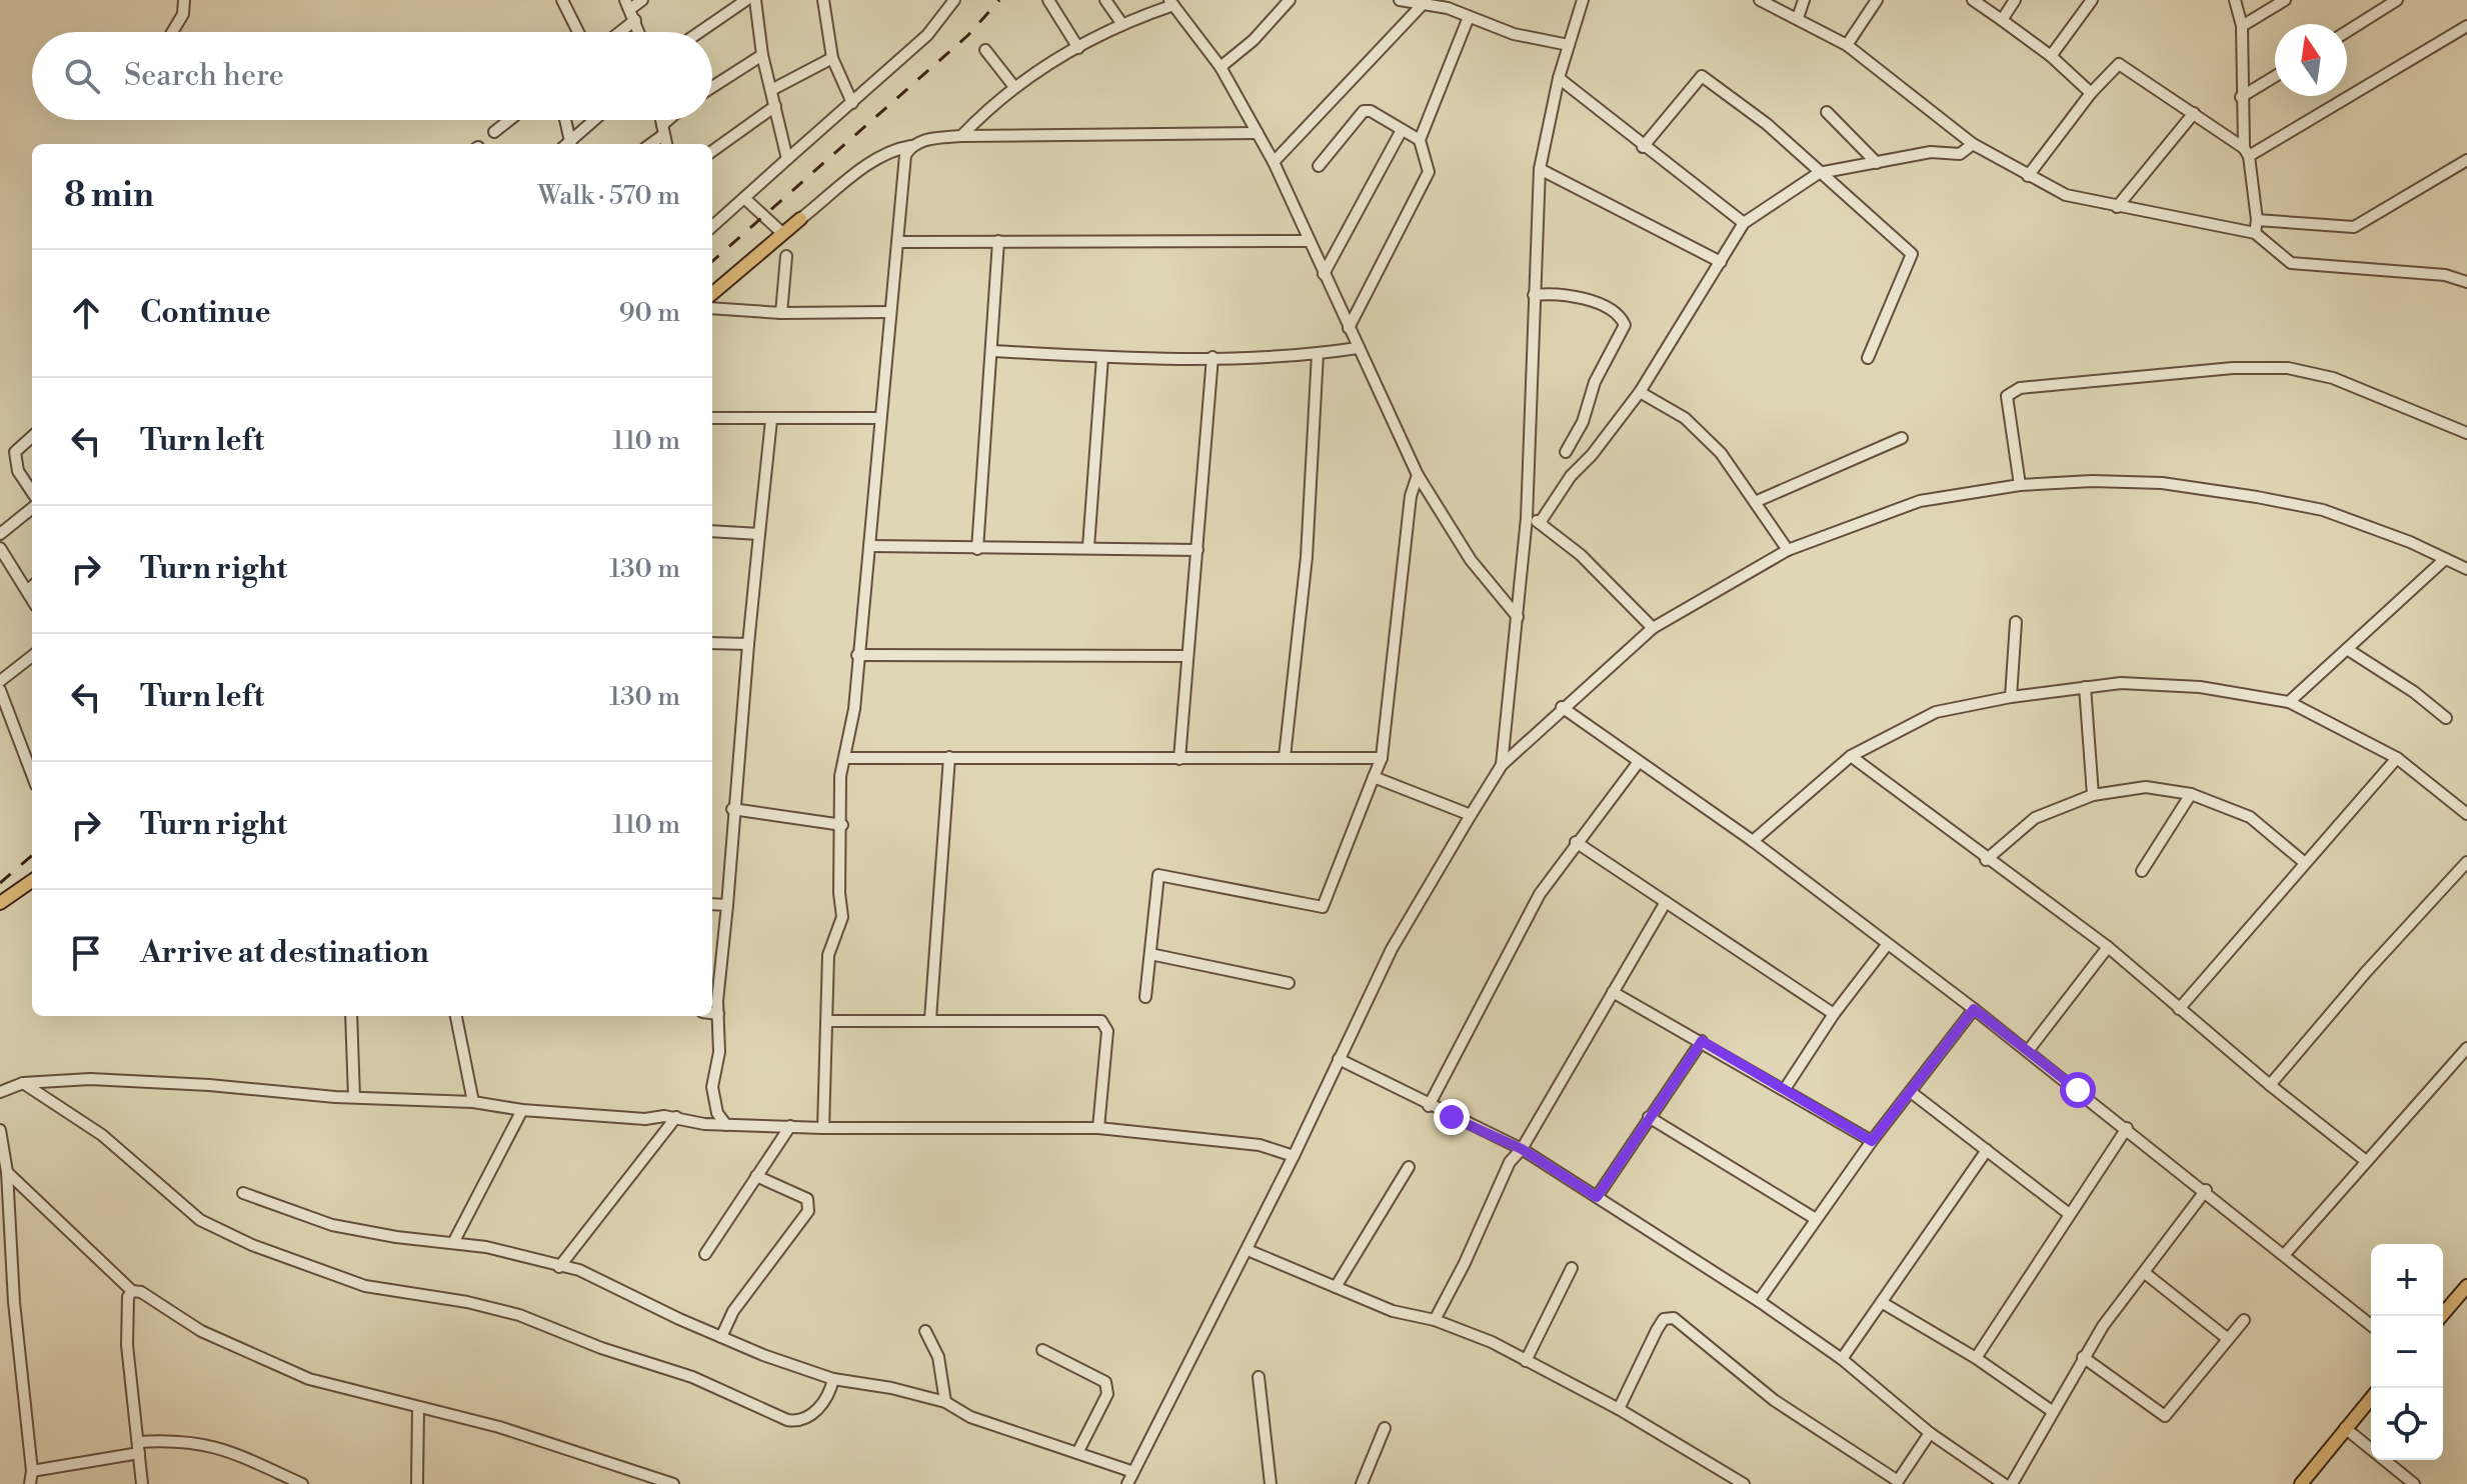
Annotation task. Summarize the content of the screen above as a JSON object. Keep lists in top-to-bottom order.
{
  "north": "top",
  "page": {
    "search": "Search here",
    "heading": ["8 min", "Walk · 570 m"],
    "list": [
      ["Continue", "90 m"],
      ["Turn left", "110 m"],
      ["Turn right", "130 m"],
      ["Turn left", "130 m"],
      ["Turn right", "110 m"],
      "Arrive at destination"
    ],
    "map_buttons": ["+", "−"]
  }
}
